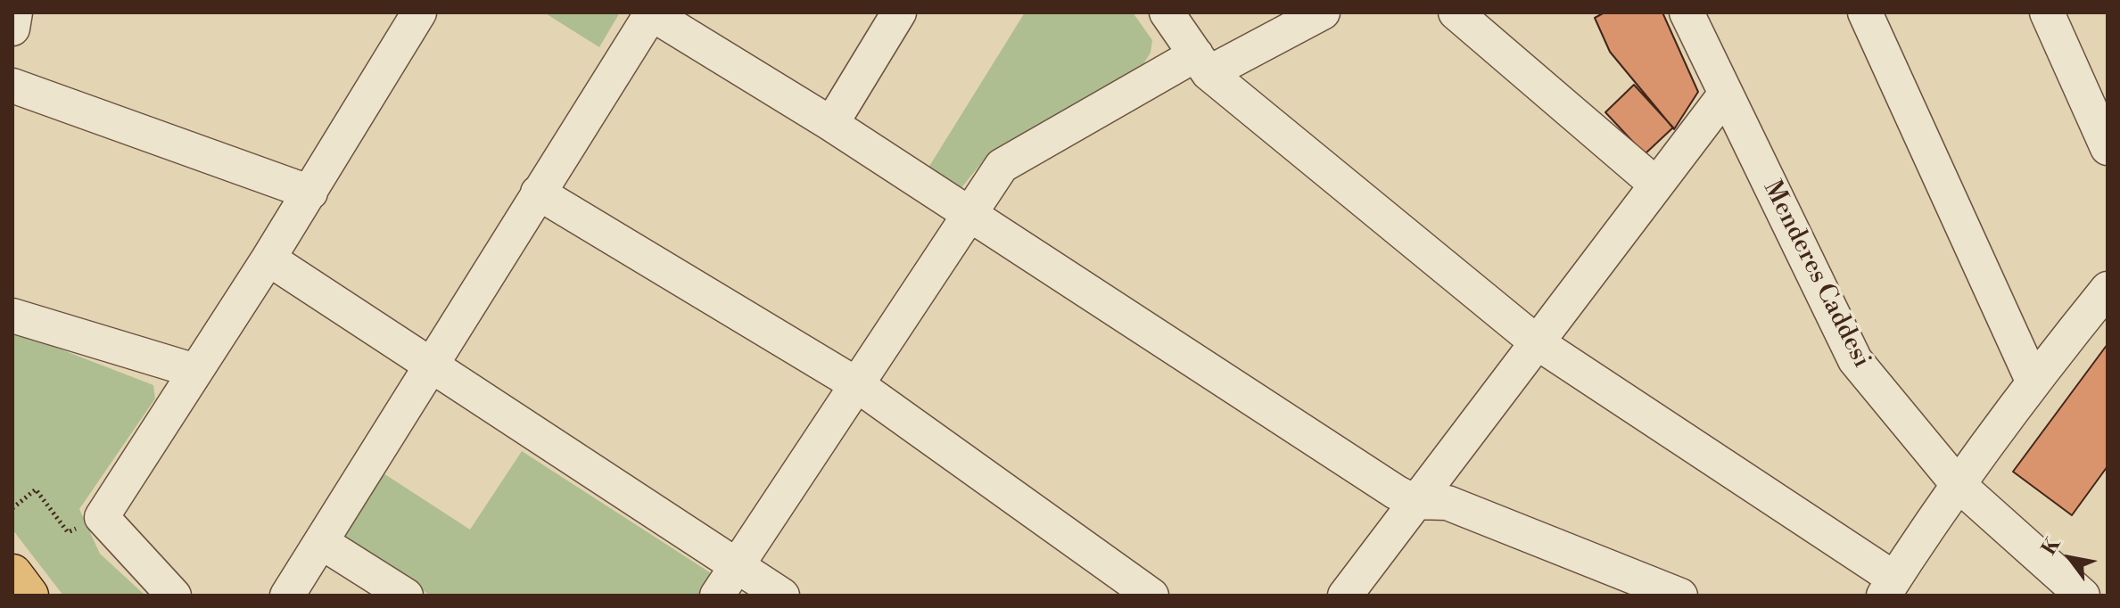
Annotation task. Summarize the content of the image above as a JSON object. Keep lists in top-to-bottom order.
{
  "streets": {
    "street": ["Menderes Caddesi"]
  },
  "north": "top left"
}
